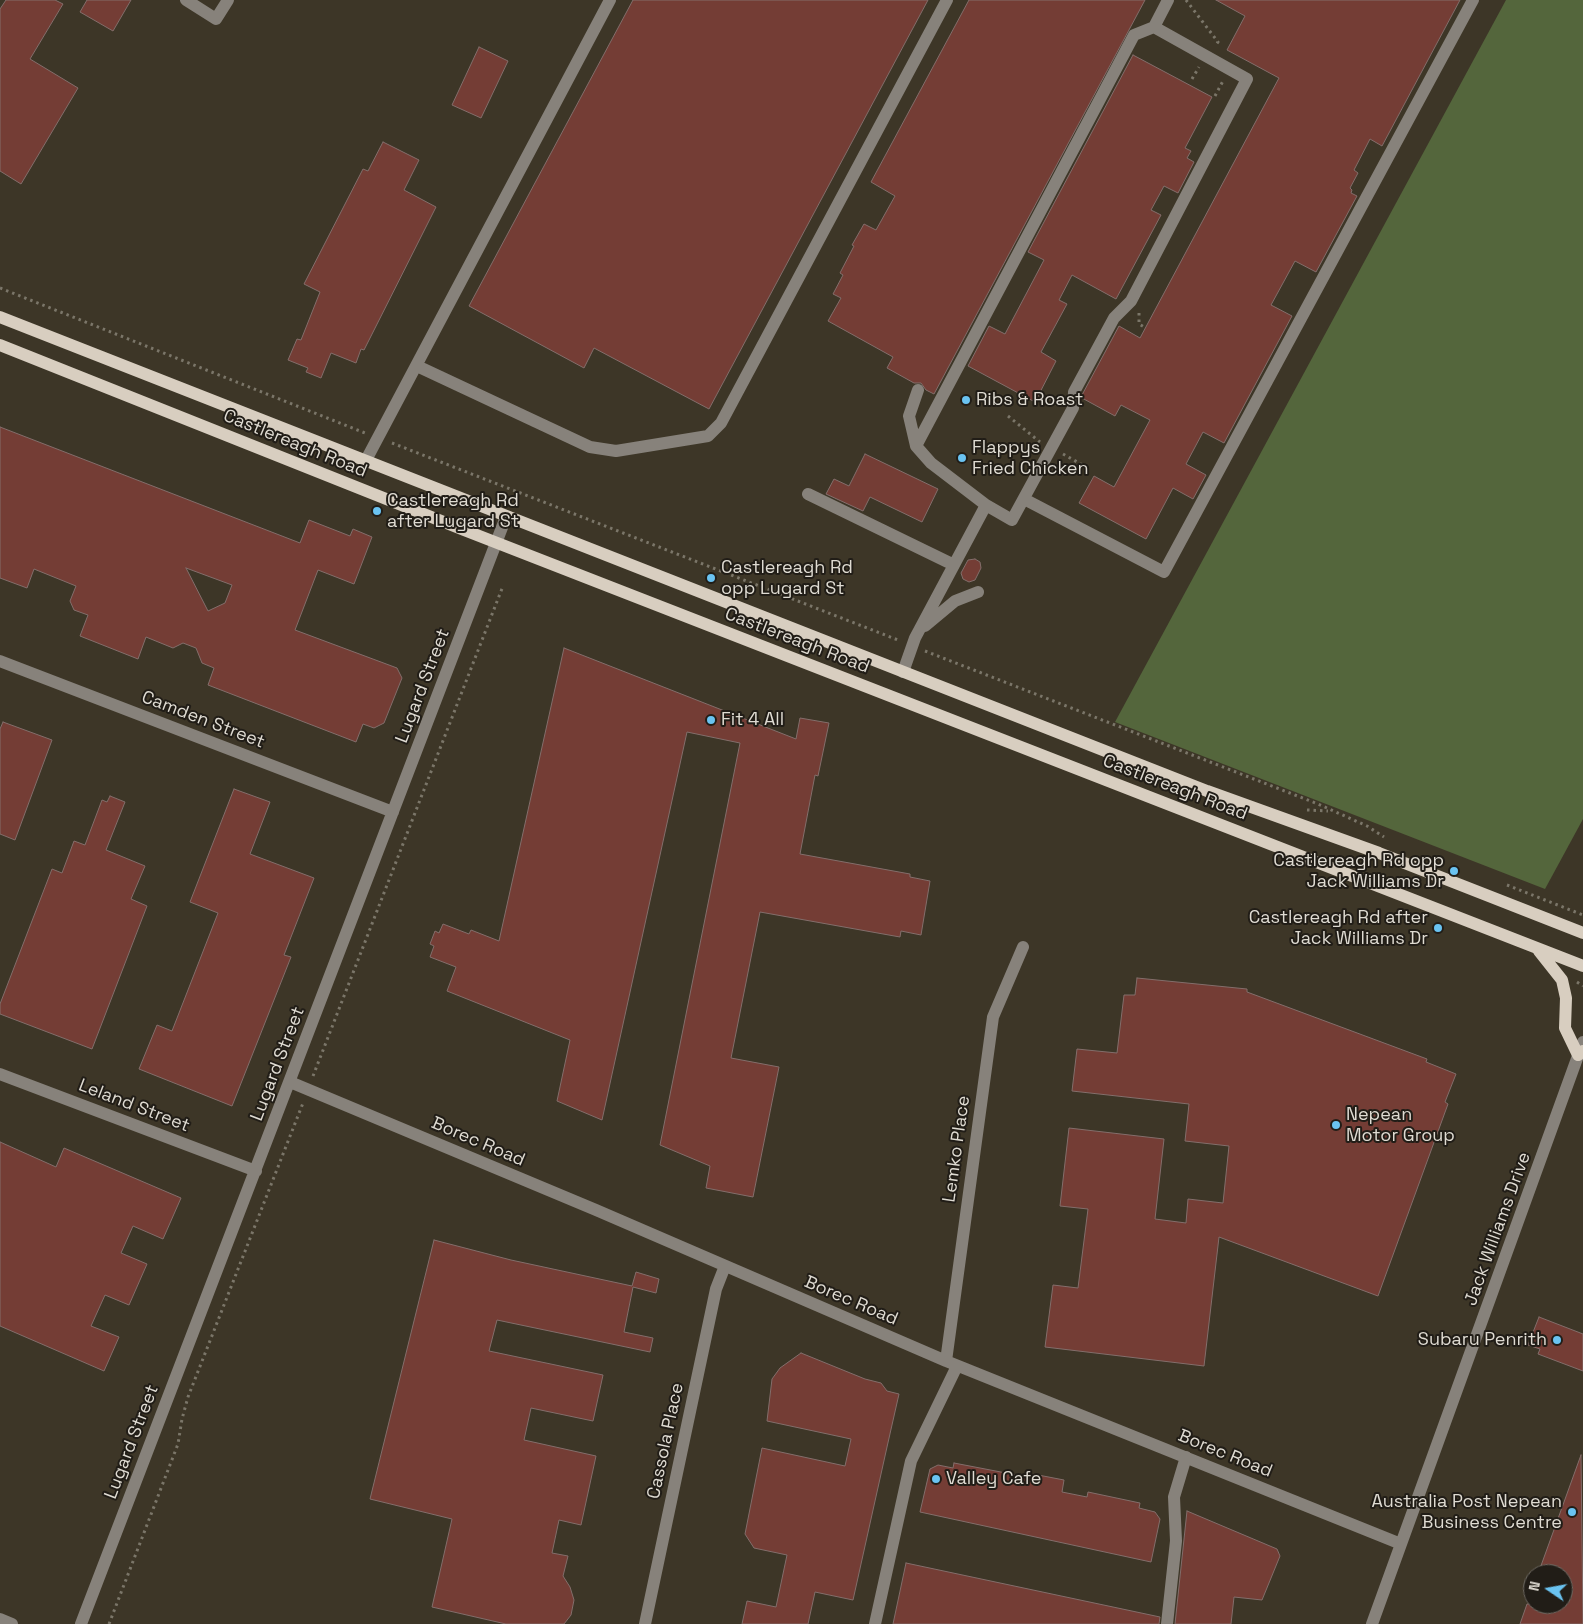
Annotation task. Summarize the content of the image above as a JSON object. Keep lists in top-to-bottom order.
{
  "streets": {
    "main road": ["Castlereagh Road"],
    "street": [
      "Lugard Street",
      "Camden Street",
      "Leland Street",
      "Borec Road",
      "Lemko Place",
      "Jack Williams Drive",
      "Cassola Place"
    ]
  },
  "crossings": [
    ["Castlereagh Road", "Lugard Street"],
    ["Lugard Street", "Camden Street"],
    ["Lugard Street", "Leland Street"],
    ["Lugard Street", "Borec Road"],
    ["Borec Road", "Lemko Place"],
    ["Borec Road", "Jack Williams Drive"],
    ["Borec Road", "Cassola Place"]
  ],
  "places": [
    "Ribs & Roast",
    "Flappys Fried Chicken",
    "Castlereagh Rd after Lugard St",
    "Castlereagh Rd opp Lugard St",
    "Fit 4 All",
    "Castlereagh Rd opp Jack Williams Dr",
    "Castlereagh Rd after Jack Williams Dr",
    "Nepean Motor Group",
    "Subaru Penrith",
    "Valley Cafe",
    "Australia Post Nepean Business Centre"
  ],
  "north": "left"
}
